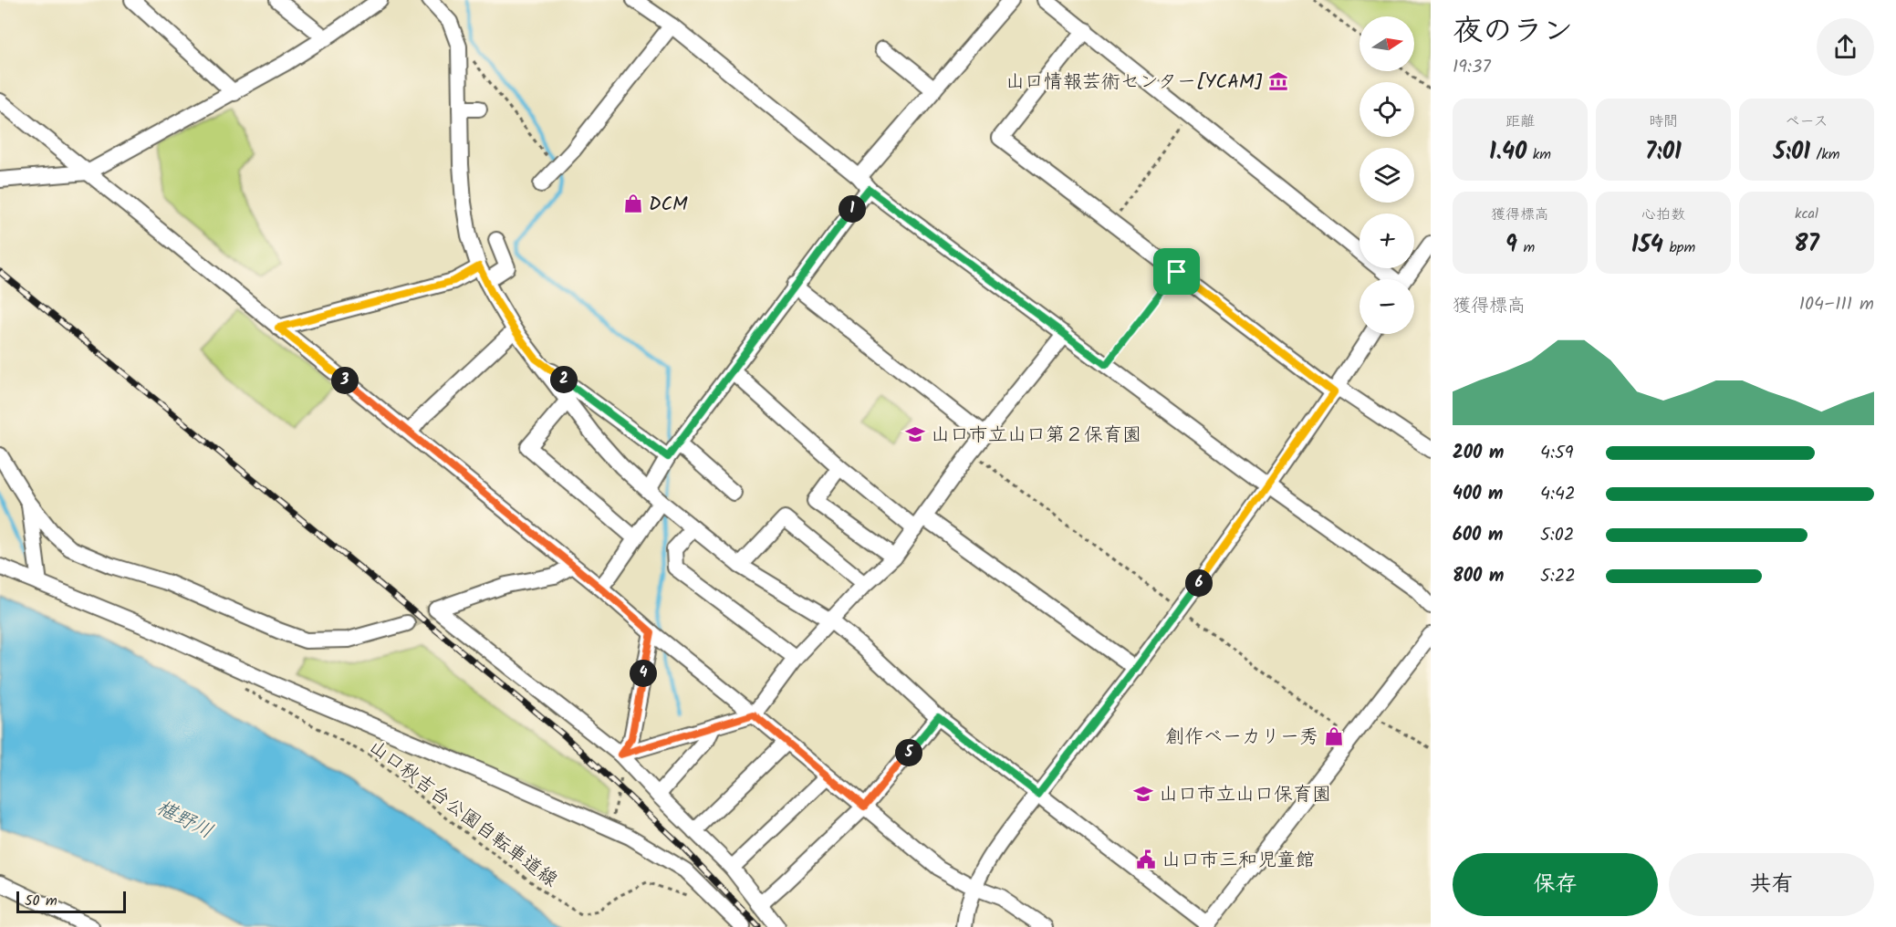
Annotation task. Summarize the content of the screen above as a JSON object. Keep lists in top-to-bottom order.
{
  "streets": {
    "path": ["山口秋吉台公園自転車道線"]
  },
  "water": ["椹野川"],
  "places": {
    "museum": ["山口情報芸術センター[YCAM]"],
    "shop": ["DCM", "創作ベーカリー秀"],
    "school or university": ["山口市立山口第２保育園", "山口市立山口保育園"],
    "public building": ["山口市三和児童館"]
  },
  "scale_bar": "50 m",
  "north": "right",
  "page": {
    "heading": ["夜のラン", "19:37"],
    "map_buttons": ["+", "−"],
    "stats": [
      ["距離", "1.40 km"],
      ["時間", "7:01"],
      ["ペース", "5:01 /km"],
      ["獲得標高", "9 m"],
      ["心拍数", "154 bpm"],
      ["kcal", "87"]
    ],
    "pins": [
      "1",
      "2",
      "3",
      "6",
      "4",
      "5"
    ],
    "chart": ["獲得標高", "104–111 m"],
    "list": [
      {
        "name": "200 m",
        "note": "4:59"
      },
      {
        "name": "400 m",
        "note": "4:42"
      },
      {
        "name": "600 m",
        "note": "5:02"
      },
      {
        "name": "800 m",
        "note": "5:22"
      }
    ],
    "buttons": ["保存", "共有"],
    "scale": "50 m"
  }
}
